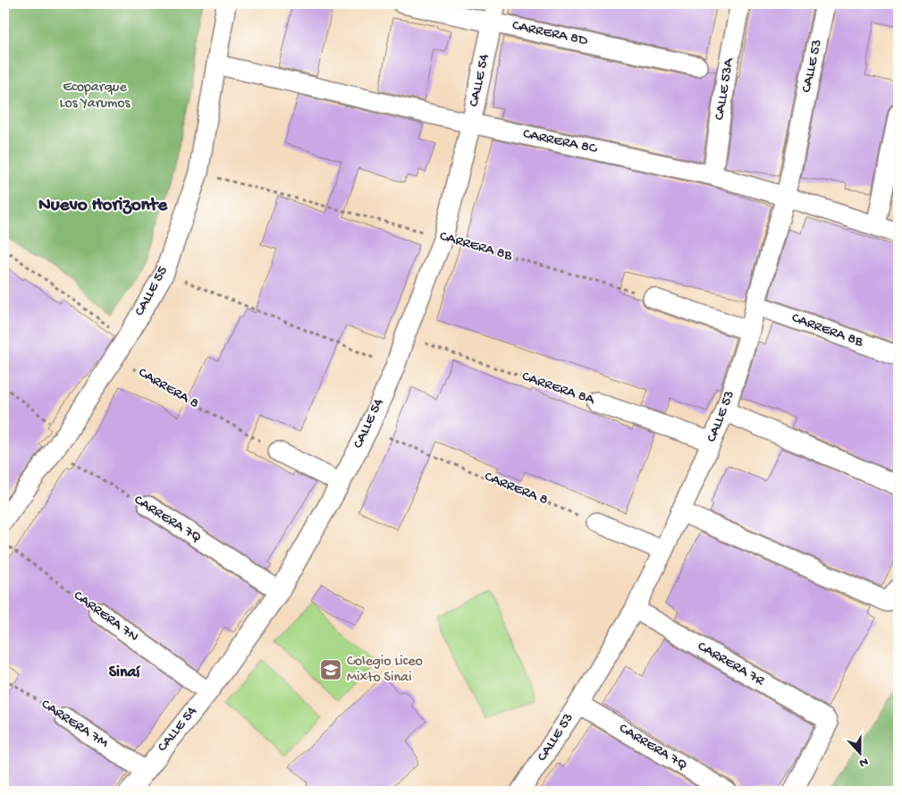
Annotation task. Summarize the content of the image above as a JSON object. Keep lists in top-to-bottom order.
{
  "streets": {
    "street": [
      "CARRERA 8D",
      "CALLE 53",
      "CALLE 54",
      "CALLE 53A",
      "CARRERA 8C",
      "CARRERA 8B",
      "CALLE 55",
      "CARRERA 8A",
      "CARRERA 7Q",
      "CARRERA 7N",
      "CARRERA 7R",
      "CARRERA 7M"
    ],
    "path": ["CARRERA 8"]
  },
  "crossings": [
    ["CARRERA 8D", "CALLE 54"],
    ["CALLE 53", "CARRERA 8C"],
    ["CALLE 53", "CARRERA 8B"],
    ["CALLE 53", "CARRERA 8A"],
    ["CALLE 53", "CARRERA 7Q"],
    ["CALLE 53", "CARRERA 7R"],
    ["CALLE 54", "CARRERA 8C"],
    ["CALLE 54", "CARRERA 8B"],
    ["CALLE 54", "CARRERA 8"],
    ["CALLE 54", "CARRERA 8A"],
    ["CALLE 54", "CARRERA 7Q"],
    ["CALLE 54", "CARRERA 7N"],
    ["CALLE 54", "CARRERA 7M"],
    ["CALLE 53A", "CARRERA 8C"],
    ["CARRERA 8C", "CALLE 55"],
    ["CARRERA 8B", "CALLE 55"],
    ["CALLE 55", "CARRERA 8"],
    ["CALLE 55", "CARRERA 7Q"]
  ],
  "districts": ["Nuevo Horizonte", "Sinaí"],
  "parks": ["Ecoparque Los Yarumos"],
  "places": {
    "school or university": ["Colegio Liceo Mixto Sinai"]
  },
  "north": "bottom"
}
